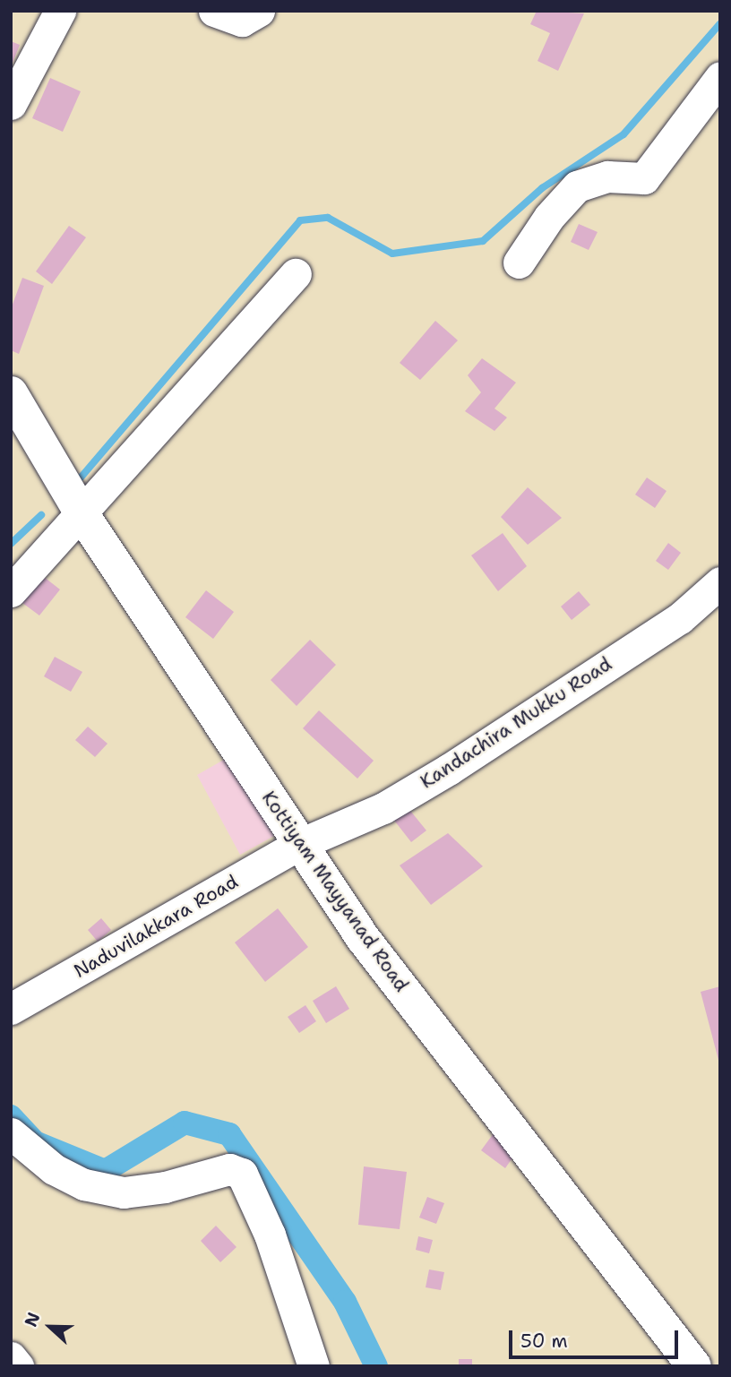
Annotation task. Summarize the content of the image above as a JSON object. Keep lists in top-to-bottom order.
{
  "streets": {
    "main road": ["Kottiyam Mayyanad Road"],
    "street": ["Kandachira Mukku Road", "Naduvilakkara Road"]
  },
  "crossings": [
    ["Kandachira Mukku Road", "Kottiyam Mayyanad Road"],
    ["Kandachira Mukku Road", "Naduvilakkara Road"],
    ["Kottiyam Mayyanad Road", "Naduvilakkara Road"]
  ],
  "scale_bar": "50 m",
  "north": "left"
}
